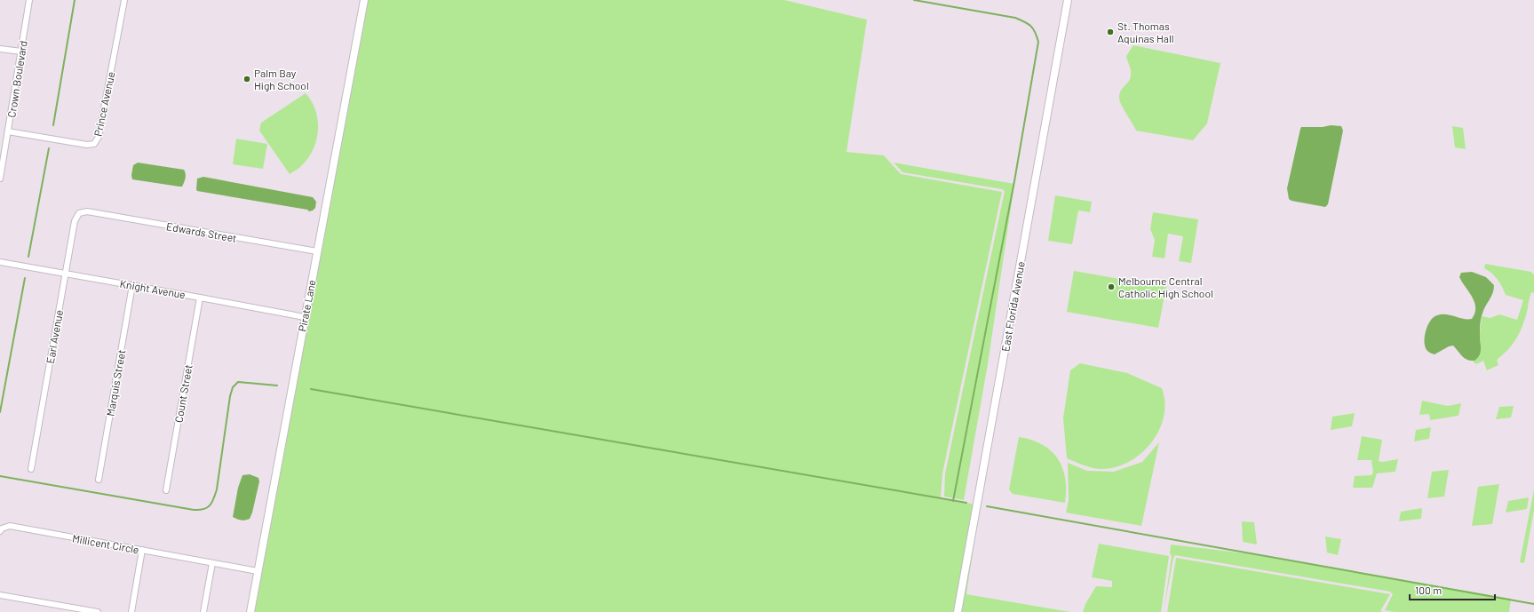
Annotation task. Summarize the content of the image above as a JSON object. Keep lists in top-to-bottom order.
{
  "streets": {
    "street": [
      "Crown Boulevard",
      "Prince Avenue",
      "Edwards Street",
      "Knight Avenue",
      "Pirate Lane",
      "East Florida Avenue",
      "Earl Avenue",
      "Marquis Street",
      "Count Street",
      "Millicent Circle"
    ]
  },
  "crossings": [
    ["Crown Boulevard", "Prince Avenue"],
    ["Edwards Street", "Pirate Lane"],
    ["Edwards Street", "Earl Avenue"],
    ["Knight Avenue", "Pirate Lane"],
    ["Knight Avenue", "Earl Avenue"],
    ["Knight Avenue", "Marquis Street"],
    ["Knight Avenue", "Count Street"],
    ["Pirate Lane", "Millicent Circle"]
  ],
  "places": ["St. Thomas Aquinas Hall", "Palm Bay High School", "Melbourne Central Catholic High School"],
  "scale_bar": "100 m"
}
